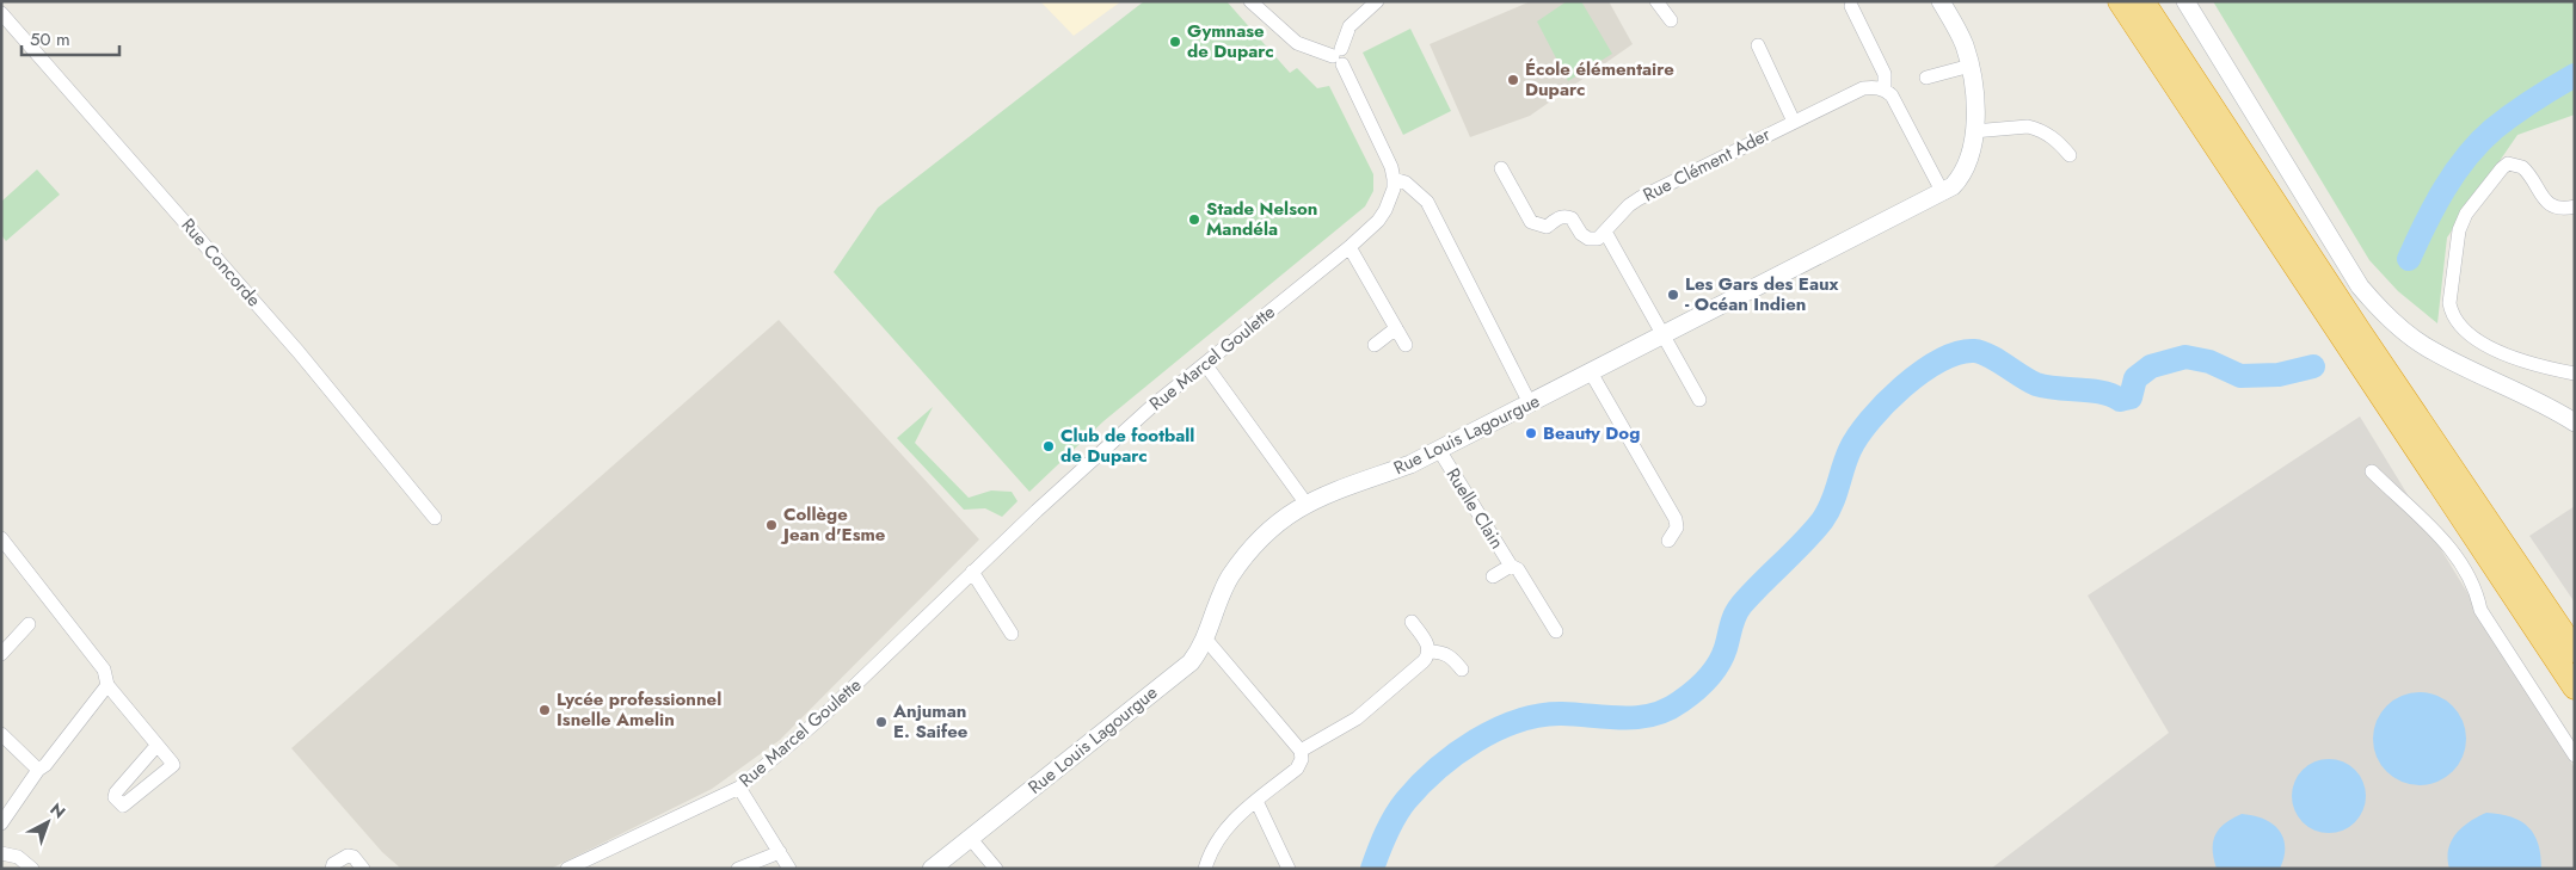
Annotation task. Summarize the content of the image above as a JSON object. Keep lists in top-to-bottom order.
{
  "streets": {
    "main road": ["Rue Louis Lagourgue"],
    "street": [
      "Rue Clément Ader",
      "Rue Concorde",
      "Rue Marcel Goulette",
      "Ruelle Clain"
    ]
  },
  "crossings": [
    ["Rue Louis Lagourgue", "Ruelle Clain"]
  ],
  "places": [
    "Gymnase de Duparc",
    "École élémentaire Duparc",
    "Stade Nelson Mandéla",
    "Les Gars des Eaux - Océan Indien",
    "Beauty Dog",
    "Club de football de Duparc",
    "Collège Jean d'Esme",
    "Lycée professionnel Isnelle Amelin",
    "Anjuman E. Saifee"
  ],
  "scale_bar": "50 m",
  "north": "top right"
}
